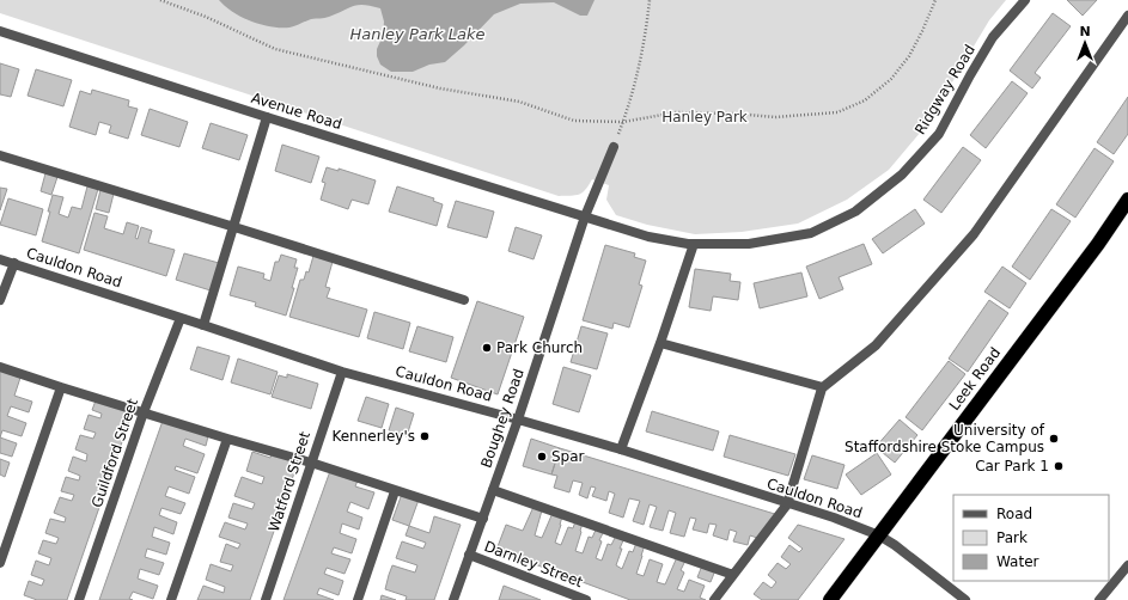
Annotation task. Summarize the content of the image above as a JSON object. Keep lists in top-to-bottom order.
{
  "streets": {
    "highway": ["Leek Road"],
    "street": [
      "Ridgway Road",
      "Avenue Road",
      "Cauldon Road",
      "Boughey Road",
      "Guildford Street",
      "Watford Street",
      "Darnley Street"
    ]
  },
  "crossings": [
    ["Ridgway Road", "Avenue Road"],
    ["Ridgway Road", "Boughey Road"],
    ["Avenue Road", "Boughey Road"],
    ["Cauldon Road", "Leek Road"],
    ["Cauldon Road", "Boughey Road"],
    ["Cauldon Road", "Guildford Street"],
    ["Cauldon Road", "Watford Street"],
    ["Boughey Road", "Darnley Street"]
  ],
  "water": ["Hanley Park Lake"],
  "parks": ["Hanley Park"],
  "places": [
    "Park Church",
    "Kennerley's",
    "University of Staffordshire Stoke Campus",
    "Spar",
    "Car Park 1"
  ],
  "legend": ["Road", "Park", "Water"],
  "north": "top"
}
